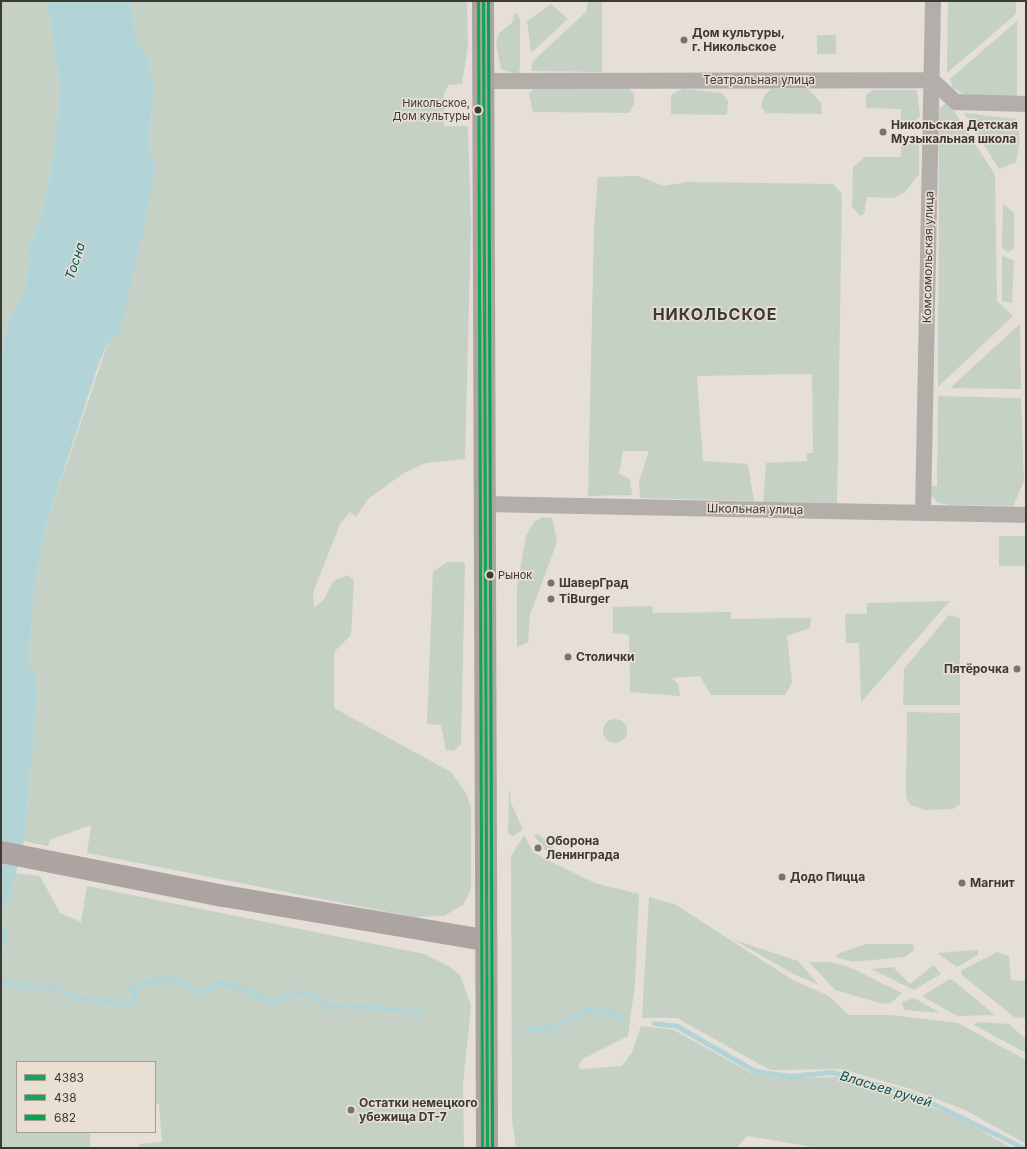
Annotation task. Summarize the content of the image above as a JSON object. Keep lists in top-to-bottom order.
{
  "streets": {
    "street": ["Театральная улица", "Комсомольская улица", "Школьная улица"]
  },
  "crossings": [
    ["Театральная улица", "Комсомольская улица"],
    ["Комсомольская улица", "Школьная улица"]
  ],
  "districts": ["НИКОЛЬСКОЕ"],
  "water": ["Тосна", "Власьев ручей"],
  "places": [
    "Дом культуры, г. Никольское",
    "Никольское, Дом культуры",
    "Никольская Детская Музыкальная школа",
    "Рынок",
    "ШаверГрад",
    "TiBurger",
    "Столички",
    "Пятёрочка",
    "Оборона Ленинграда",
    "Додо Пицца",
    "Магнит",
    "Остатки немецкого убежища DT-7"
  ],
  "lines": ["transit line 438З", "transit line 438", "transit line 682"],
  "legend": ["438З", "438", "682"]
}
